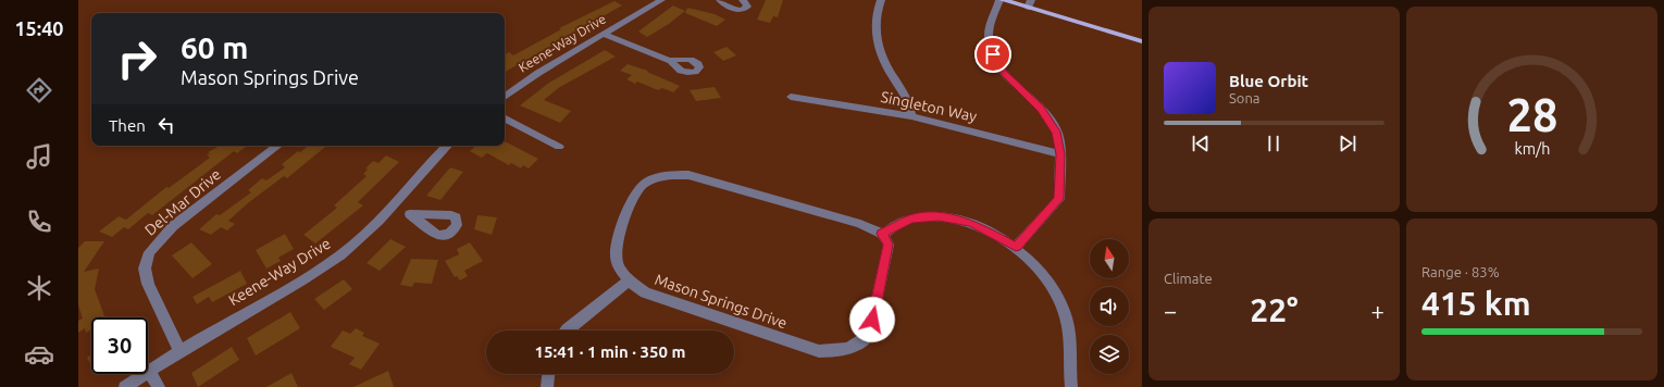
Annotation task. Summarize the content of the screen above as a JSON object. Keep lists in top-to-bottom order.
{
  "streets": {
    "street": [
      "Keene-Way Drive",
      "Singleton Way",
      "Del-Mar Drive",
      "Mason Springs Drive"
    ]
  },
  "crossings": [
    ["Keene-Way Drive", "Del-Mar Drive"]
  ],
  "north": "top",
  "page": {
    "tabs": "15:40",
    "turn": ["60 m", "Mason Springs Drive"],
    "song": ["Blue Orbit", "Sona"],
    "then": "Then",
    "tile": [
      "Climate",
      ["Range · 83%", "415 km"]
    ],
    "heat": ["−", "22°", "+"],
    "limit": "30",
    "trip": "15:41 · 1 min · 350 m",
    "gauge": ["28", "km/h"]
  }
}
